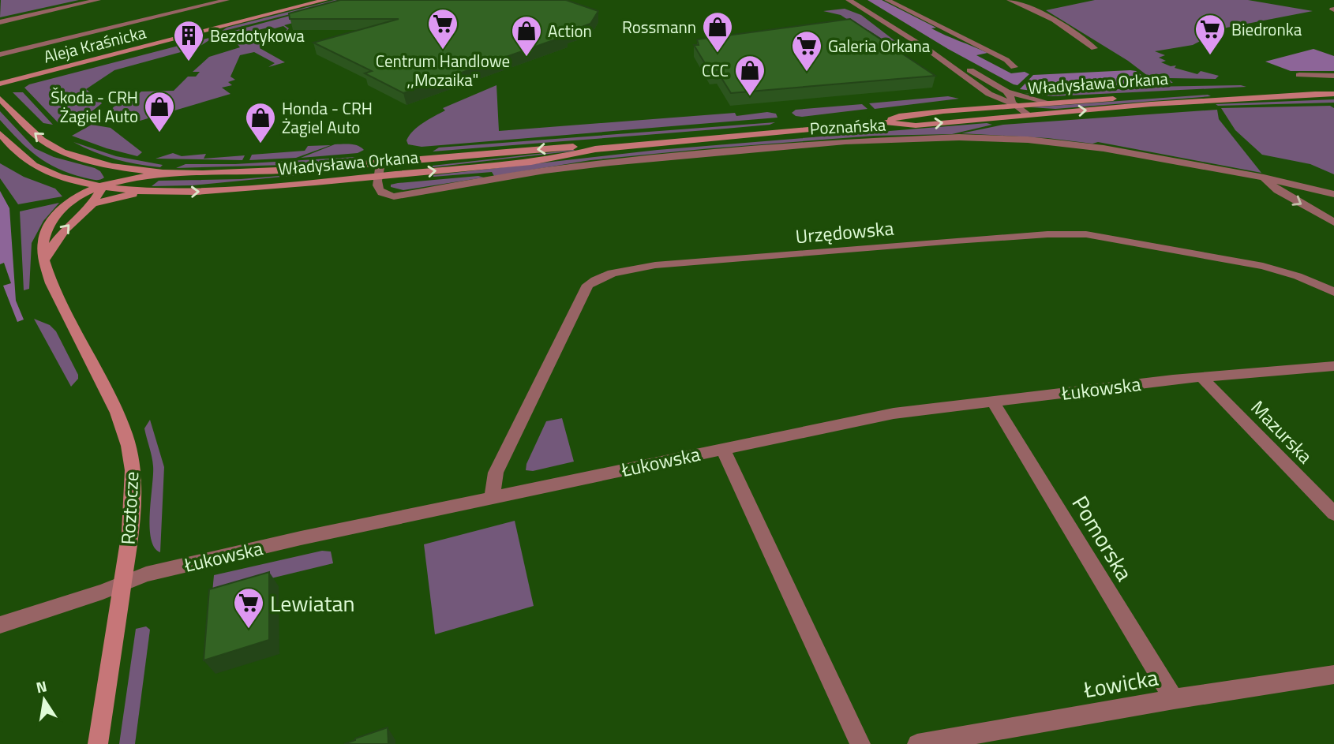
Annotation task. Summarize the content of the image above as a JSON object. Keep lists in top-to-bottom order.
{
  "streets": {
    "street": [
      "Aleja Kraśnicka",
      "Władysława Orkana",
      "Poznańska",
      "Urzędowska",
      "Łukowska",
      "Mazurska",
      "Roztocze",
      "Pomorska",
      "Łowicka"
    ]
  },
  "crossings": [
    ["Władysława Orkana", "Poznańska"],
    ["Władysława Orkana", "Roztocze"],
    ["Urzędowska", "Łukowska"],
    ["Łukowska", "Mazurska"],
    ["Łukowska", "Roztocze"],
    ["Łukowska", "Pomorska"],
    ["Pomorska", "Łowicka"]
  ],
  "places": {
    "supermarket": [
      "Centrum Handlowe ,,Mozaika\"",
      "Biedronka",
      "Galeria Orkana",
      "Lewiatan"
    ],
    "shop": [
      "Rossmann",
      "Action",
      "CCC",
      "Škoda - CRH Żagiel Auto",
      "Honda - CRH Żagiel Auto"
    ],
    "building": ["Bezdotykowa"]
  },
  "north": "top"
}
